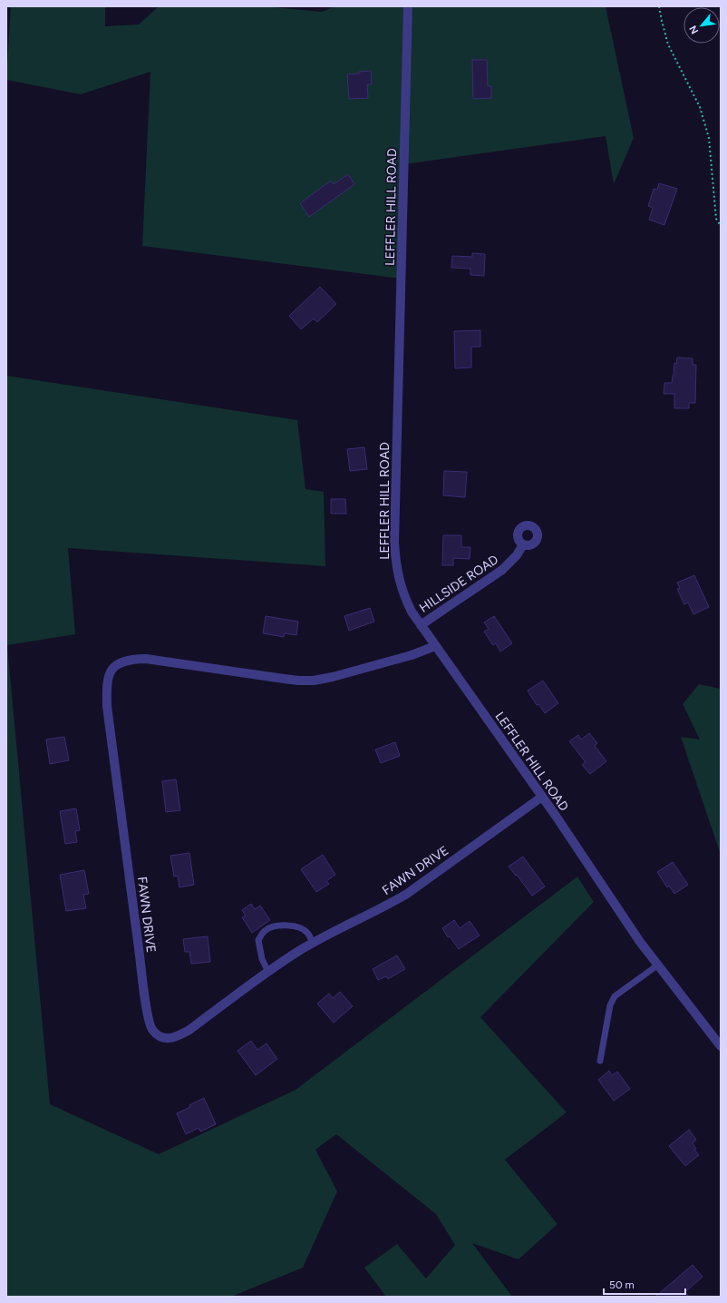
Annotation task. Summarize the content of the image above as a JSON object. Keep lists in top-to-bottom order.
{
  "streets": {
    "street": ["LEFFLER HILL ROAD", "HILLSIDE ROAD", "FAWN DRIVE"]
  },
  "crossings": [
    ["LEFFLER HILL ROAD", "HILLSIDE ROAD"],
    ["LEFFLER HILL ROAD", "FAWN DRIVE"]
  ],
  "scale_bar": "50 m",
  "north": "bottom left"
}
